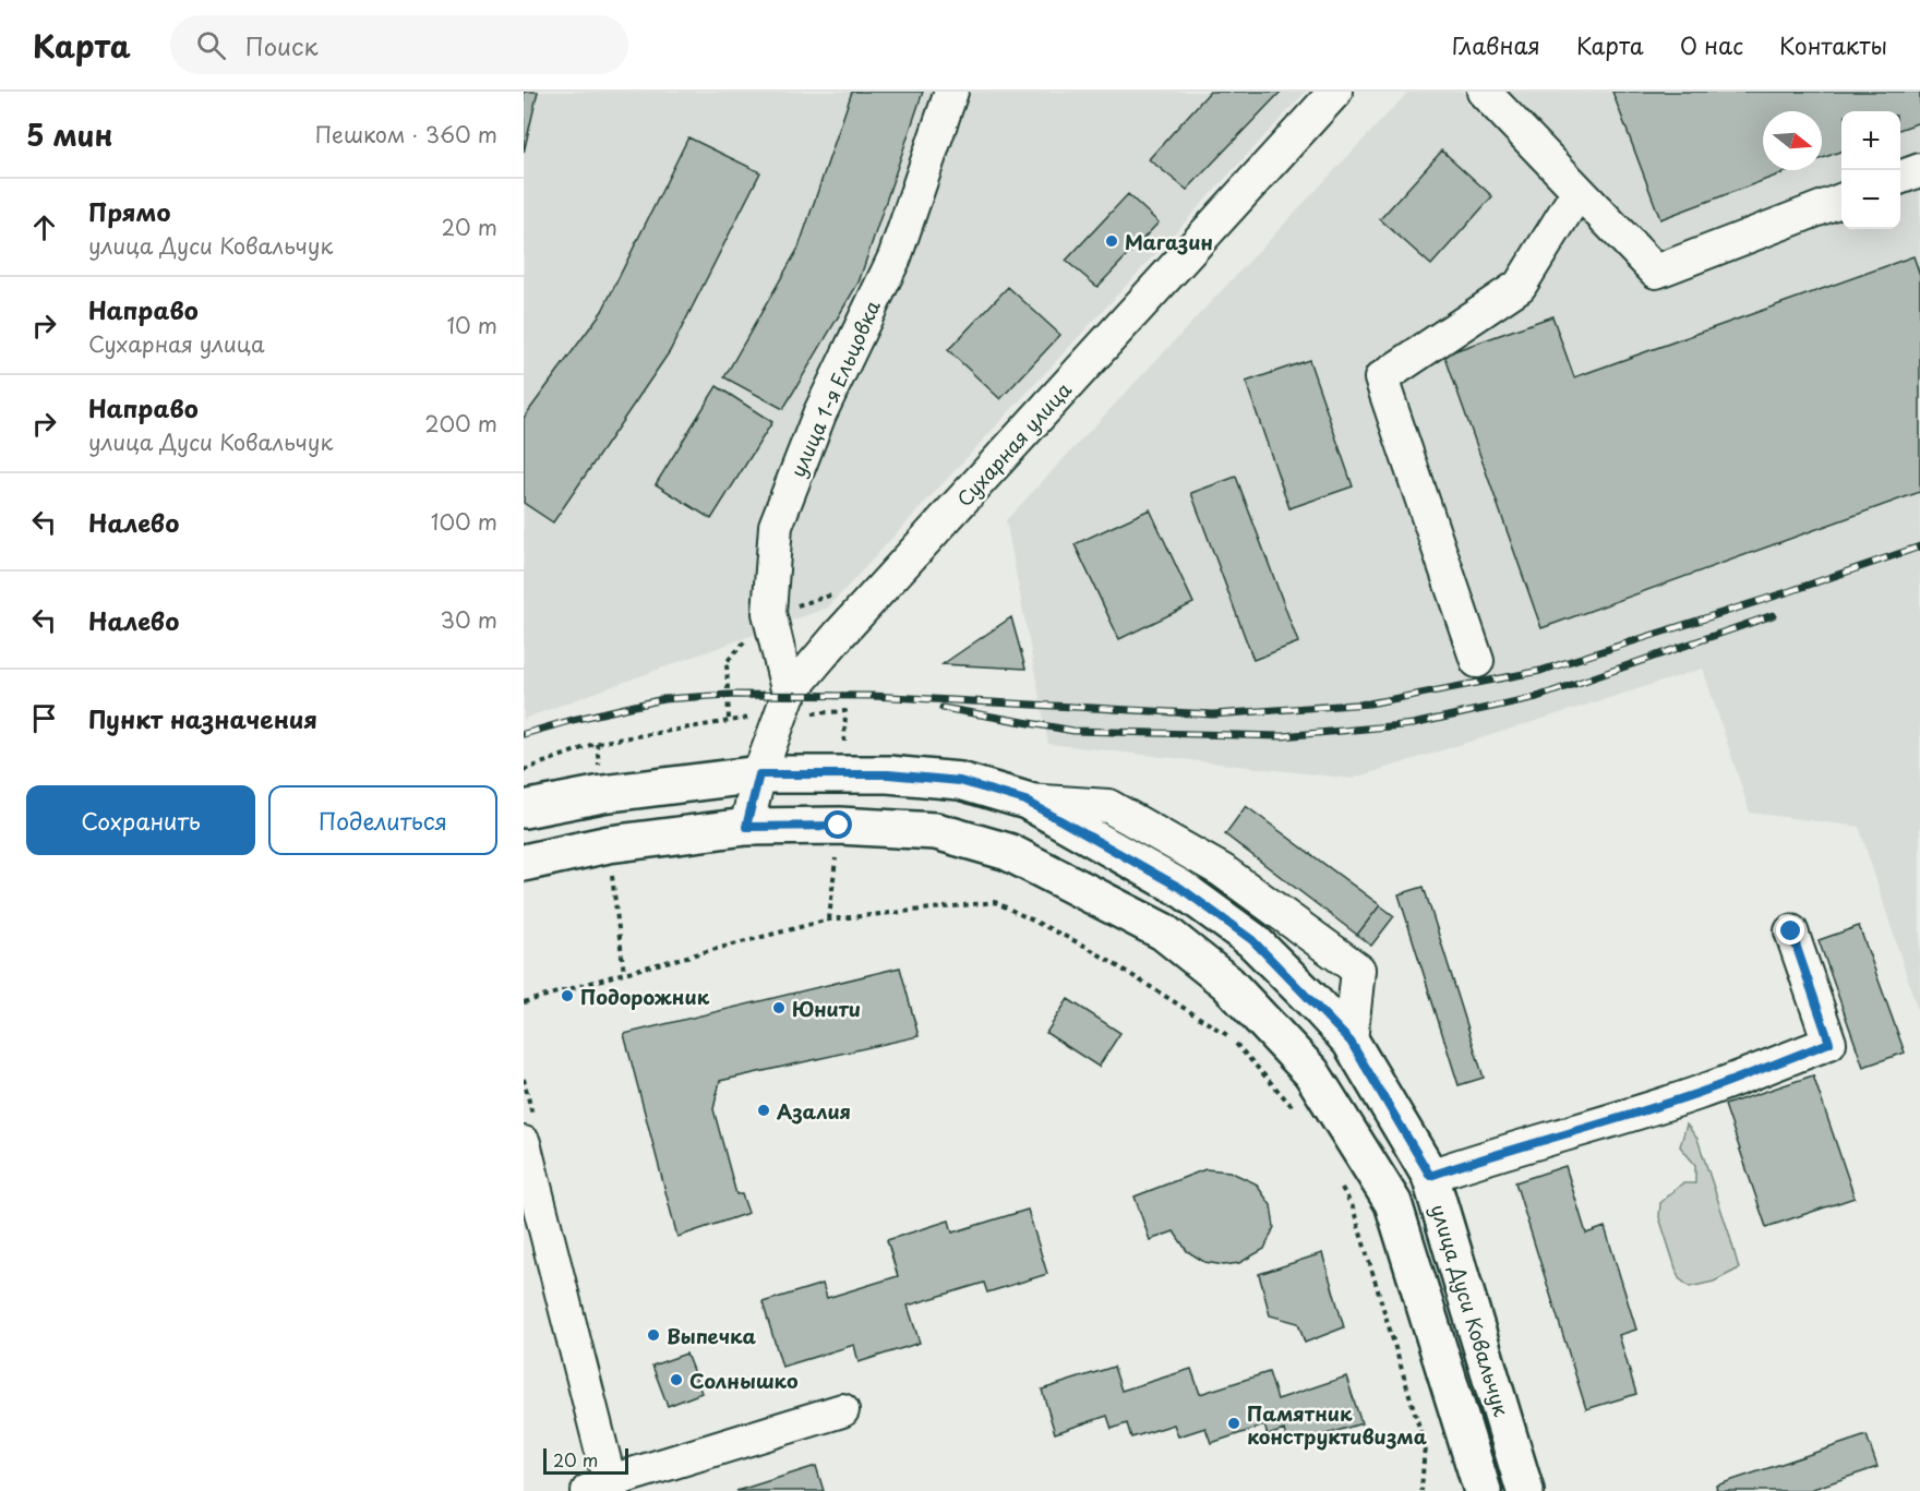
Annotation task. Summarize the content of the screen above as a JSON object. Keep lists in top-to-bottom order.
{
  "streets": {
    "main road": ["улица Дуси Ковальчук"],
    "street": ["улица 1-я Ельцовка", "Сухарная улица"]
  },
  "crossings": [
    ["улица 1-я Ельцовка", "Сухарная улица"],
    ["Сухарная улица", "улица Дуси Ковальчук"]
  ],
  "places": [
    "Магазин",
    "Подорожник",
    "Юнити",
    "Азалия",
    "Выпечка",
    "Солнышко",
    "Памятник конструктивизма"
  ],
  "scale_bar": "20 m",
  "north": "right",
  "page": {
    "header": "Карта",
    "search": "Поиск",
    "nav": [
      "Главная",
      "Карта",
      "О нас",
      "Контакты"
    ],
    "heading": ["5 мин", "Пешком · 360 m"],
    "map_buttons": ["+", "−"],
    "list": [
      ["Прямо", "улица Дуси Ковальчук", "20 m"],
      ["Направо", "Сухарная улица", "10 m"],
      ["Направо", "улица Дуси Ковальчук", "200 m"],
      ["Налево", "100 m"],
      ["Налево", "30 m"],
      "Пункт назначения"
    ],
    "buttons": ["Сохранить", "Поделиться"],
    "scale": "20 m"
  }
}
